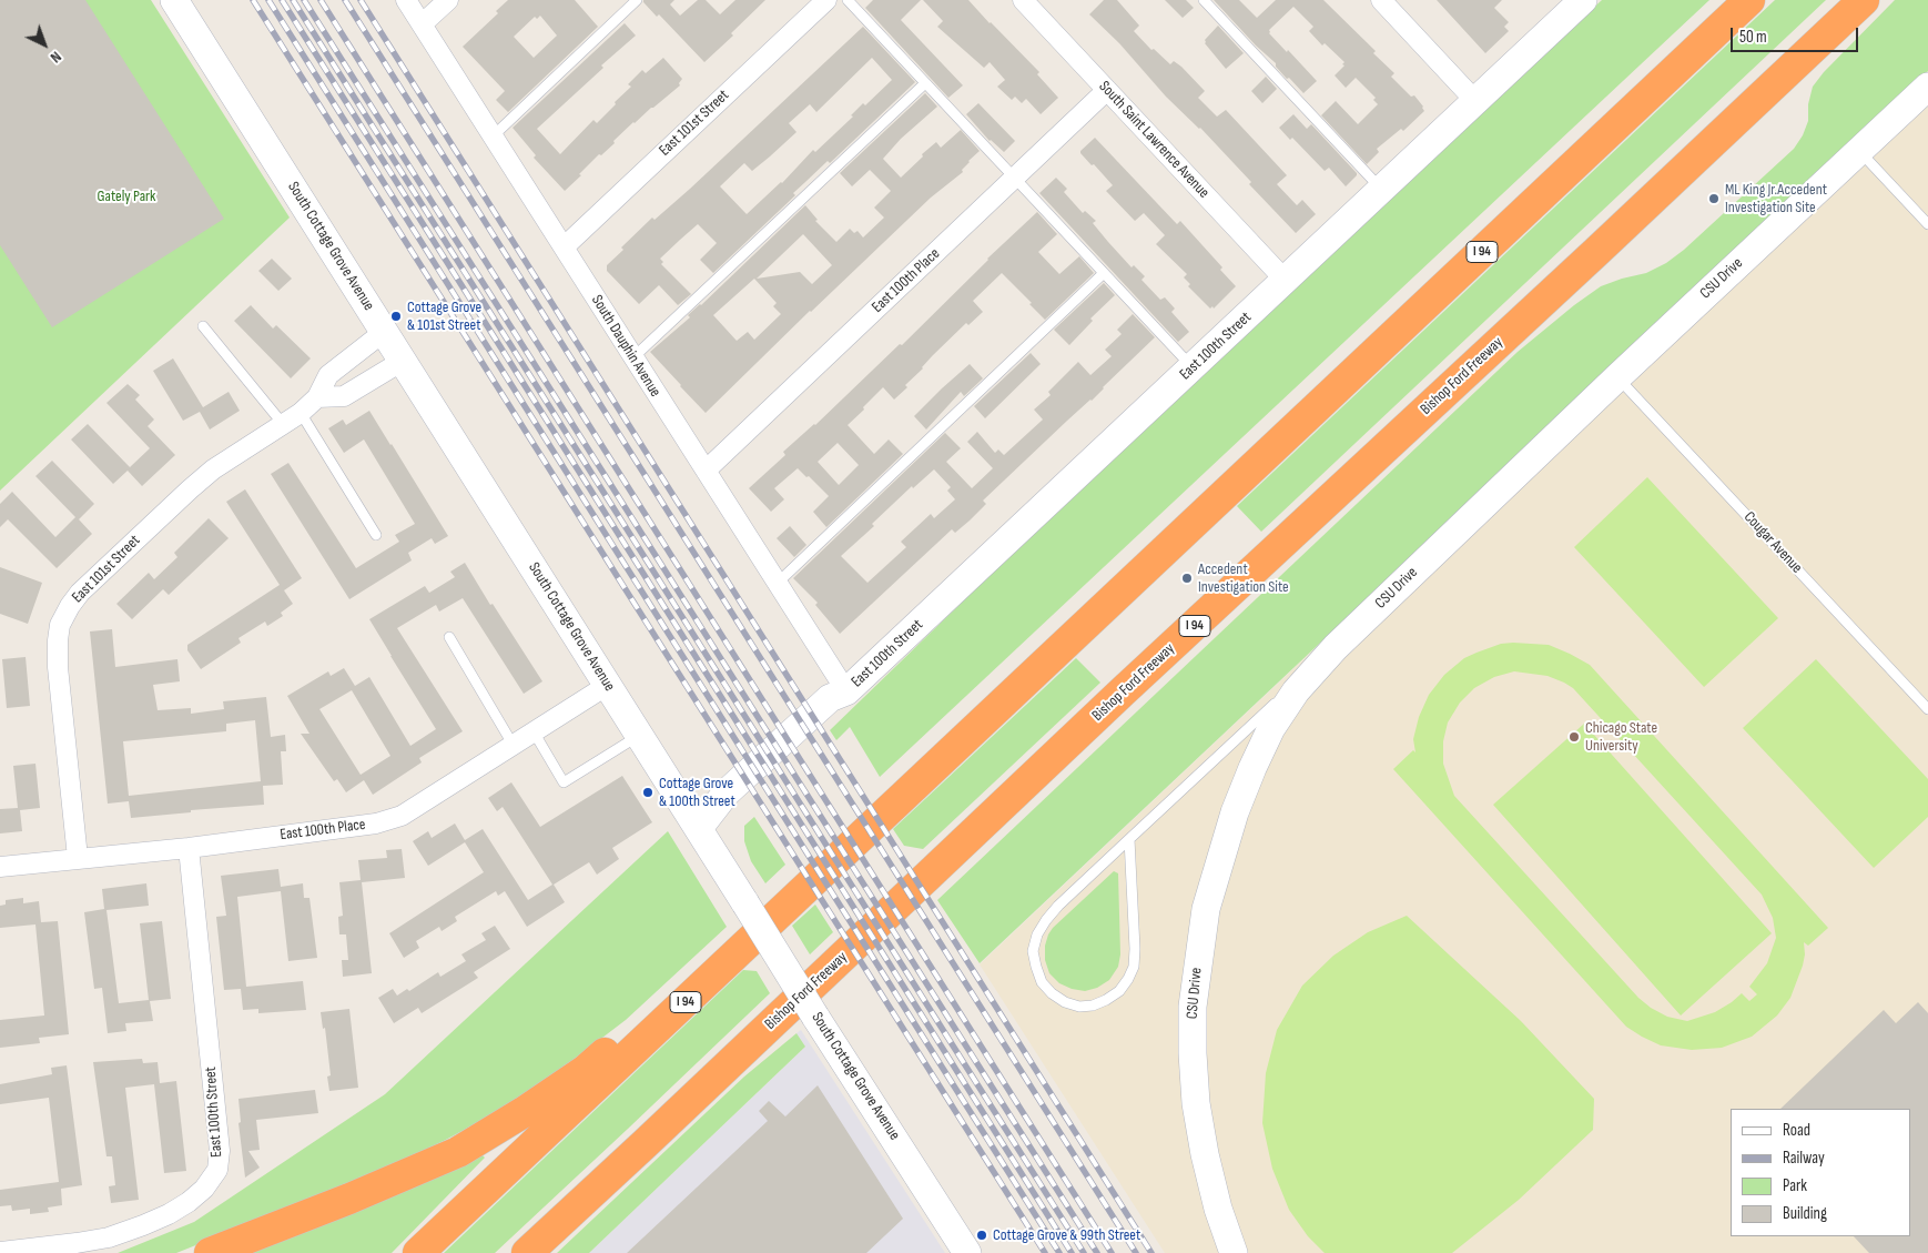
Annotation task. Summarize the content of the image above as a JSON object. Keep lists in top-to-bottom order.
{
  "streets": {
    "highway": ["I 94", "Bishop Ford Freeway"],
    "street": [
      "East 101st Street",
      "South Saint Lawrence Avenue",
      "South Cottage Grove Avenue",
      "CSU Drive",
      "East 100th Place",
      "South Dauphin Avenue",
      "East 100th Street"
    ],
    "lane": ["Cougar Avenue"]
  },
  "crossings": [
    ["East 101st Street", "South Cottage Grove Avenue"],
    ["East 101st Street", "East 100th Place"],
    ["East 101st Street", "South Dauphin Avenue"],
    ["South Saint Lawrence Avenue", "East 100th Place"],
    ["South Saint Lawrence Avenue", "East 100th Street"],
    ["South Cottage Grove Avenue", "East 100th Place"],
    ["South Cottage Grove Avenue", "East 100th Street"],
    ["CSU Drive", "Cougar Avenue"],
    ["East 100th Place", "South Dauphin Avenue"],
    ["East 100th Place", "East 100th Street"],
    ["South Dauphin Avenue", "East 100th Street"]
  ],
  "parks": ["Gately Park"],
  "places": [
    "ML King Jr.Accedent Investigation Site",
    "Cottage Grove & 101st Street",
    "Accedent Investigation Site",
    "Chicago State University",
    "Cottage Grove & 100th Street",
    "Cottage Grove & 99th Street"
  ],
  "legend": [
    "Road",
    "Railway",
    "Park",
    "Building"
  ],
  "scale_bar": "50 m",
  "north": "bottom right"
}
